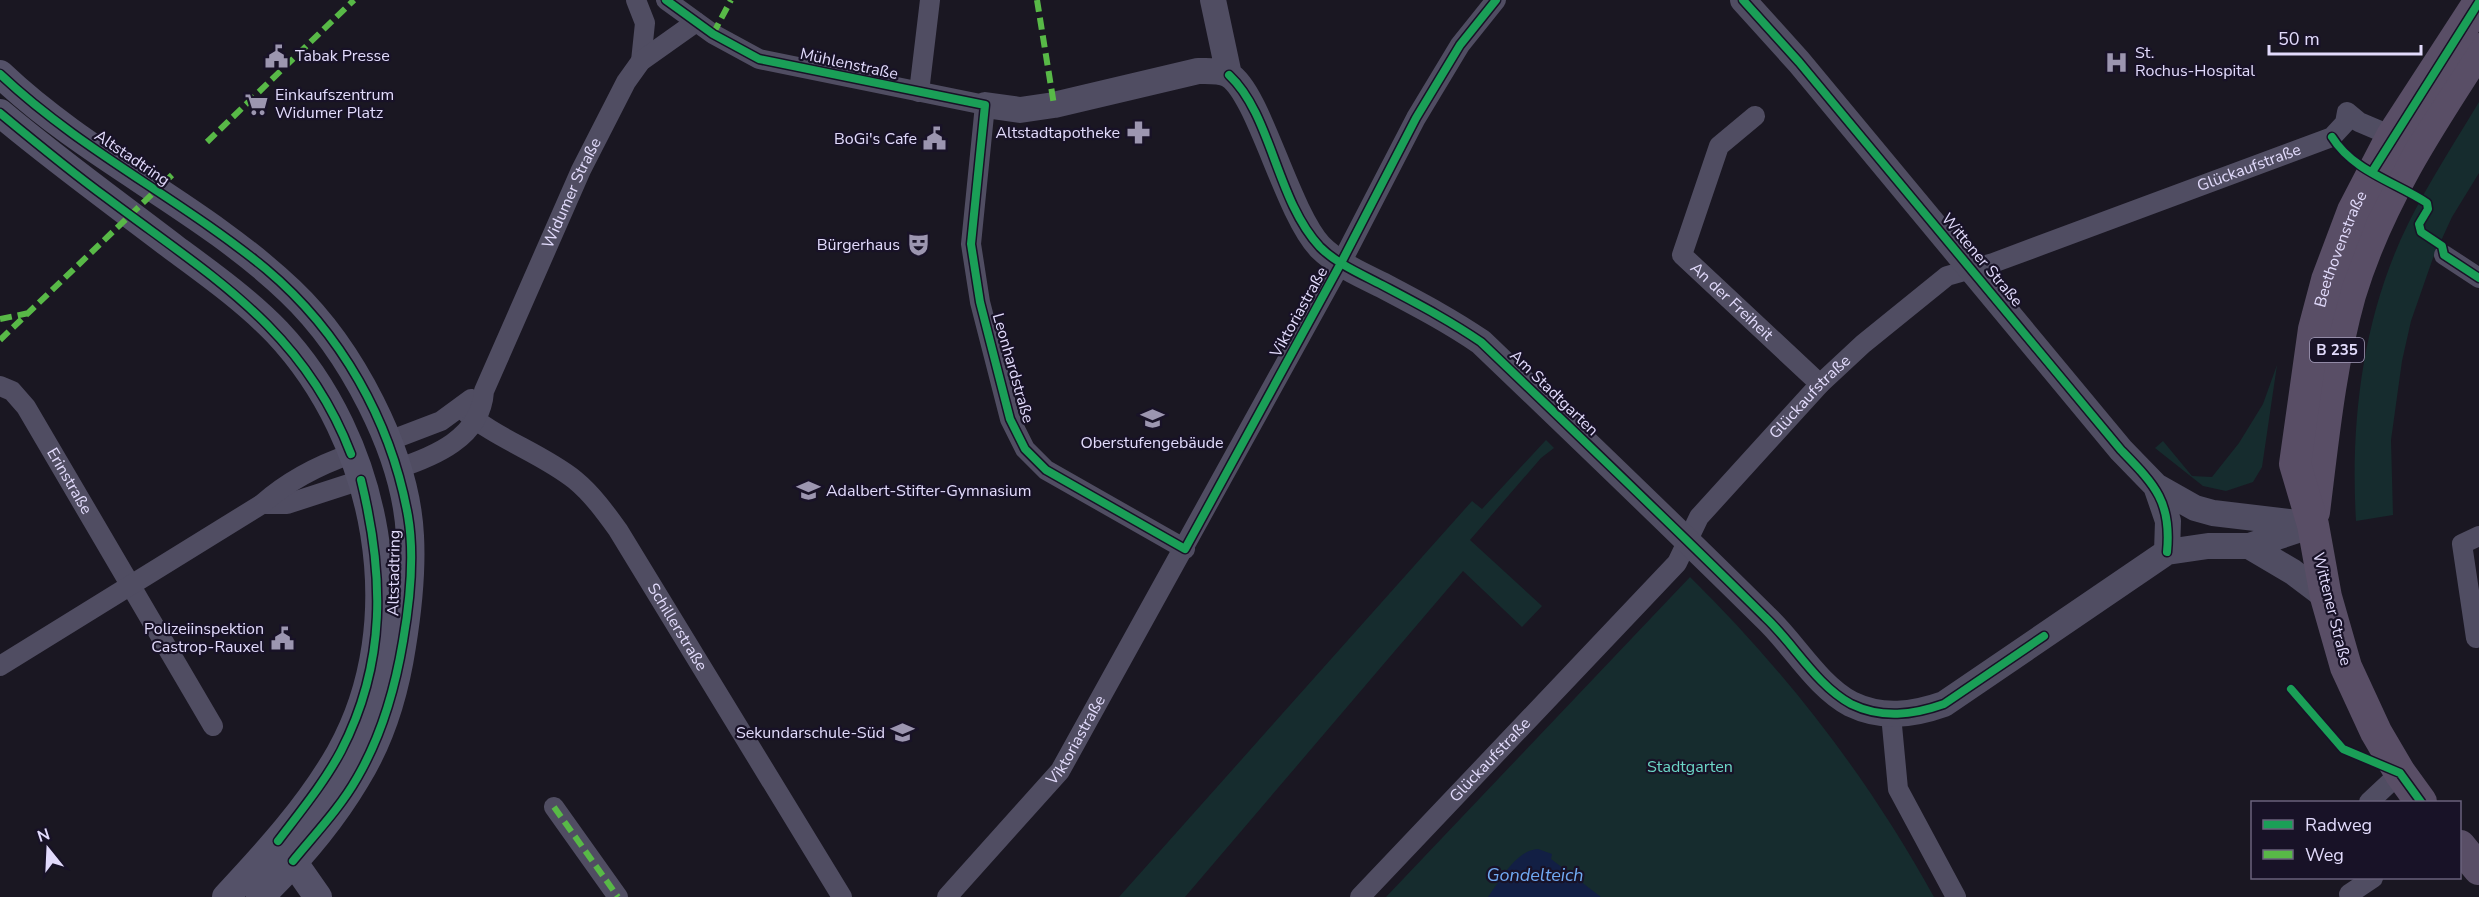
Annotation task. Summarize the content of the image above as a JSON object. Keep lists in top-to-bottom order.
{
  "streets": {
    "main road": [
      "Altstadtring",
      "Beethovenstraße",
      "Wittener Straße",
      "B 235"
    ],
    "street": [
      "Mühlenstraße",
      "Glückaufstraße",
      "Widumer Straße",
      "An der Freiheit",
      "Viktoriastraße",
      "Leonhardstraße",
      "Am Stadtgarten",
      "Erinstraße",
      "Schillerstraße"
    ]
  },
  "crossings": [
    ["Mühlenstraße", "Widumer Straße"],
    ["Mühlenstraße", "Leonhardstraße"],
    ["Mühlenstraße", "Am Stadtgarten"],
    ["Altstadtring", "Widumer Straße"],
    ["Glückaufstraße", "Beethovenstraße"],
    ["Glückaufstraße", "Wittener Straße"],
    ["Glückaufstraße", "An der Freiheit"],
    ["Glückaufstraße", "Am Stadtgarten"],
    ["Widumer Straße", "Schillerstraße"],
    ["Beethovenstraße", "Wittener Straße"],
    ["Viktoriastraße", "Leonhardstraße"],
    ["Viktoriastraße", "Am Stadtgarten"]
  ],
  "water": ["Gondelteich"],
  "parks": ["Stadtgarten"],
  "places": {
    "public building": ["Tabak Presse", "BoGi's Cafe", "Polizeiinspektion Castrop-Rauxel"],
    "hospital": ["St. Rochus-Hospital"],
    "supermarket": ["Einkaufszentrum Widumer Platz"],
    "pharmacy": ["Altstadtapotheke"],
    "theatre": ["Bürgerhaus"],
    "school or university": ["Oberstufengebäude", "Adalbert-Stifter-Gymnasium", "Sekundarschule-Süd"]
  },
  "legend": ["Radweg", "Weg"],
  "scale_bar": "50 m",
  "north": "top"
}
